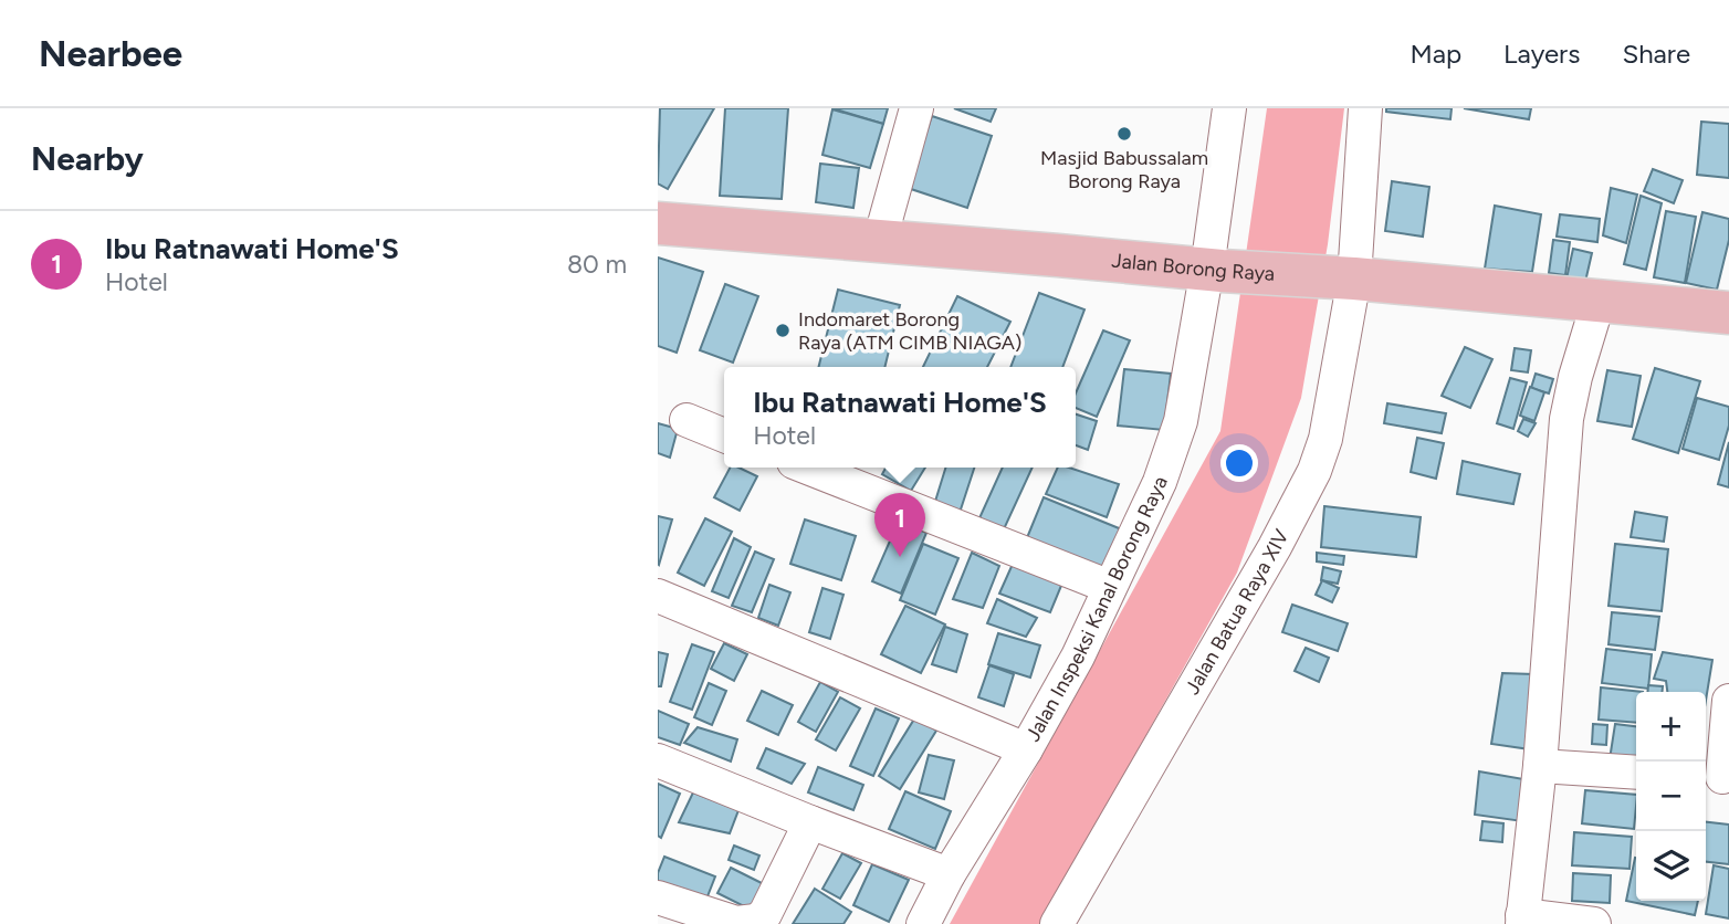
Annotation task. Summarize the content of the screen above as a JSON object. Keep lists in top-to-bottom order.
{
  "streets": {
    "main road": ["Jalan Borong Raya"],
    "street": ["Jalan Inspeksi Kanal Borong Raya", "Jalan Batua Raya XIV"]
  },
  "crossings": [
    ["Jalan Borong Raya", "Jalan Inspeksi Kanal Borong Raya"],
    ["Jalan Borong Raya", "Jalan Batua Raya XIV"]
  ],
  "places": ["Masjid Babussalam Borong Raya", "Indomaret Borong Raya (ATM CIMB NIAGA)"],
  "page": {
    "header": "Nearbee",
    "nav": ["Map", "Layers", "Share"],
    "heading": "Nearby",
    "list": [
      {
        "mark": "1",
        "name": "Ibu Ratnawati Home'S",
        "note": "Hotel",
        "value": "80 m"
      }
    ],
    "popup": ["Ibu Ratnawati Home'S", "Hotel"],
    "pins": "1",
    "map_buttons": ["+", "−"]
  }
}
